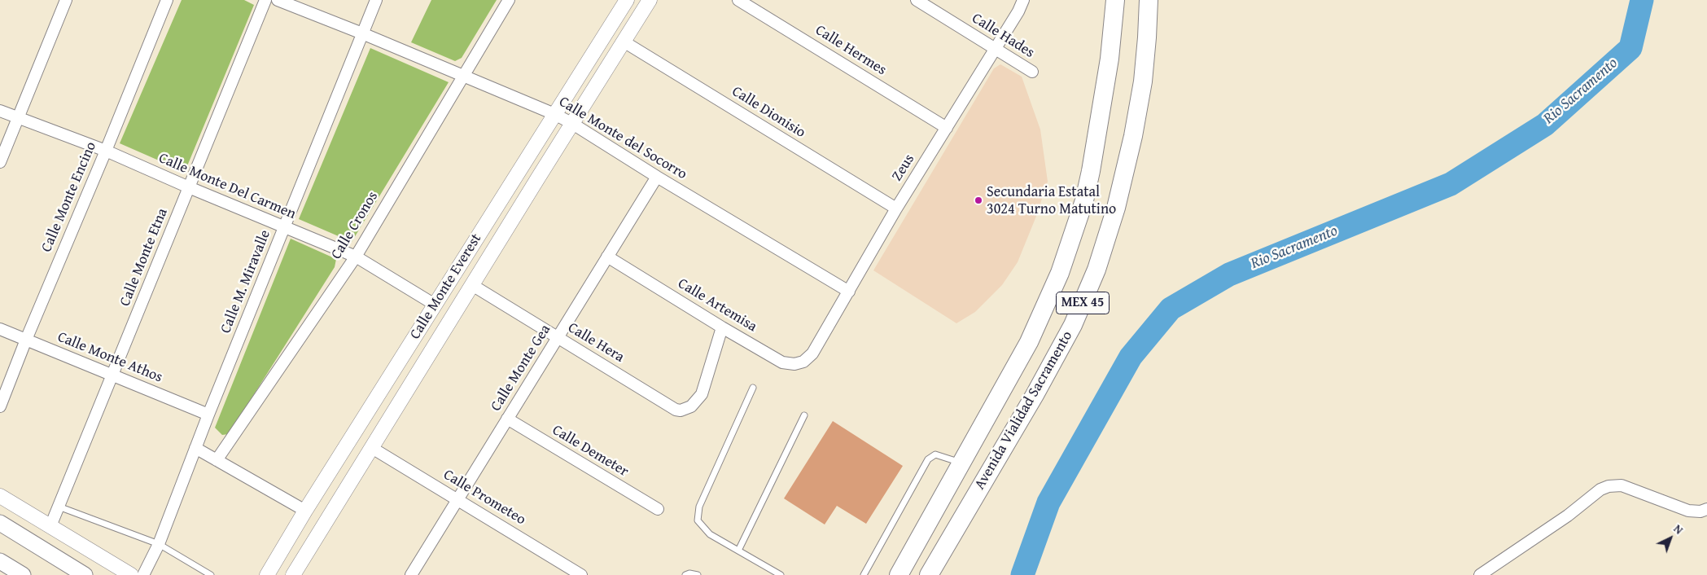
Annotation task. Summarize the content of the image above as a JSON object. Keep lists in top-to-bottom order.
{
  "streets": {
    "highway": ["MEX 45", "Avenida Vialidad Sacramento"],
    "street": [
      "Calle Hades",
      "Calle Hermes",
      "Calle Dionisio",
      "Calle Monte del Socorro",
      "Zeus",
      "Calle Monte Del Carmen",
      "Calle Monte Encino",
      "Calle Cronos",
      "Calle Monte Etna",
      "Calle M. Miravalle",
      "Calle Monte Everest",
      "Calle Artemisa",
      "Calle Hera",
      "Calle Monte Athos",
      "Calle Monte Gea",
      "Calle Demeter",
      "Calle Prometeo"
    ]
  },
  "crossings": [
    ["Calle Hades", "Zeus"],
    ["Calle Hermes", "Zeus"],
    ["Calle Dionisio", "Zeus"],
    ["Calle Dionisio", "Calle Monte Everest"],
    ["Calle Monte del Socorro", "Zeus"],
    ["Calle Monte del Socorro", "Calle Cronos"],
    ["Calle Monte del Socorro", "Calle M. Miravalle"],
    ["Calle Monte del Socorro", "Calle Monte Everest"],
    ["Calle Monte del Socorro", "Calle Monte Gea"],
    ["Zeus", "Calle Artemisa"],
    ["Calle Monte Del Carmen", "Calle Monte Encino"],
    ["Calle Monte Del Carmen", "Calle Cronos"],
    ["Calle Monte Del Carmen", "Calle Monte Etna"],
    ["Calle Monte Del Carmen", "Calle M. Miravalle"],
    ["Calle Monte Del Carmen", "Calle Monte Everest"],
    ["Calle Monte Encino", "Calle Monte Athos"],
    ["Calle Monte Etna", "Calle Monte Athos"],
    ["Calle M. Miravalle", "Calle Monte Athos"],
    ["Calle Monte Everest", "Calle Hera"],
    ["Calle Monte Everest", "Calle Prometeo"],
    ["Calle Artemisa", "Calle Hera"],
    ["Calle Artemisa", "Calle Monte Gea"],
    ["Calle Hera", "Calle Monte Gea"],
    ["Calle Monte Gea", "Calle Demeter"],
    ["Calle Monte Gea", "Calle Prometeo"]
  ],
  "water": ["Rio Sacramento"],
  "places": ["Secundaria Estatal 3024 Turno Matutino"],
  "north": "top right"
}
